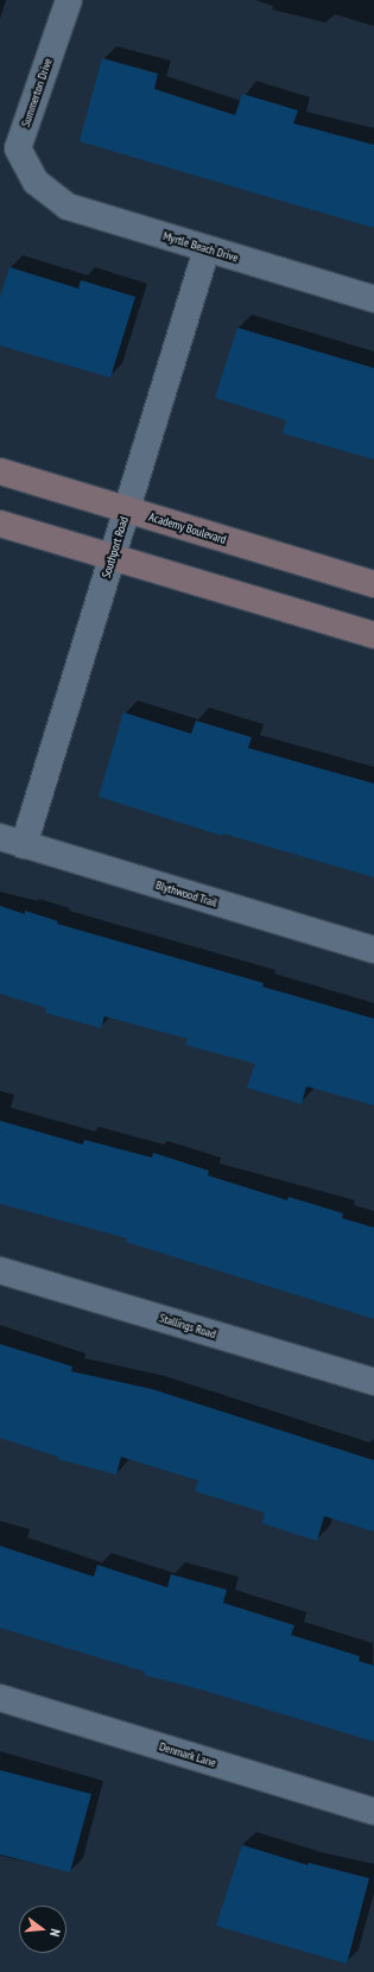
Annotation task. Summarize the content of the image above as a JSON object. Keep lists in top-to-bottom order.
{
  "streets": {
    "main road": ["Academy Boulevard"],
    "street": [
      "Summerton Drive",
      "Myrtle Beach Drive",
      "Southport Road",
      "Blythwood Trail",
      "Stallings Road",
      "Denmark Lane"
    ]
  },
  "crossings": [
    ["Summerton Drive", "Myrtle Beach Drive"],
    ["Myrtle Beach Drive", "Southport Road"],
    ["Academy Boulevard", "Southport Road"],
    ["Southport Road", "Blythwood Trail"]
  ],
  "north": "right"
}
